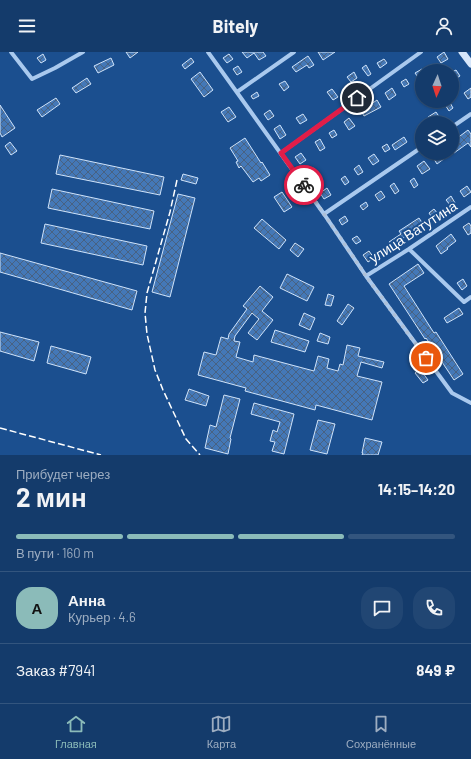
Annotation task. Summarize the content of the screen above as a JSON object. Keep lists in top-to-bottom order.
{
  "streets": {
    "street": ["улица Ватутина"]
  },
  "north": "bottom",
  "page": {
    "header": "Bitely",
    "heading": ["2 мин", "Прибудет через", "14:15–14:20"],
    "panel": [
      "Анна",
      "Курьер · 4.6",
      "Заказ #7941",
      "849 ₽"
    ],
    "bar": "В пути · 160 m",
    "round": "А",
    "tabs": ["Главная", "Карта", "Сохранённые"]
  }
}
